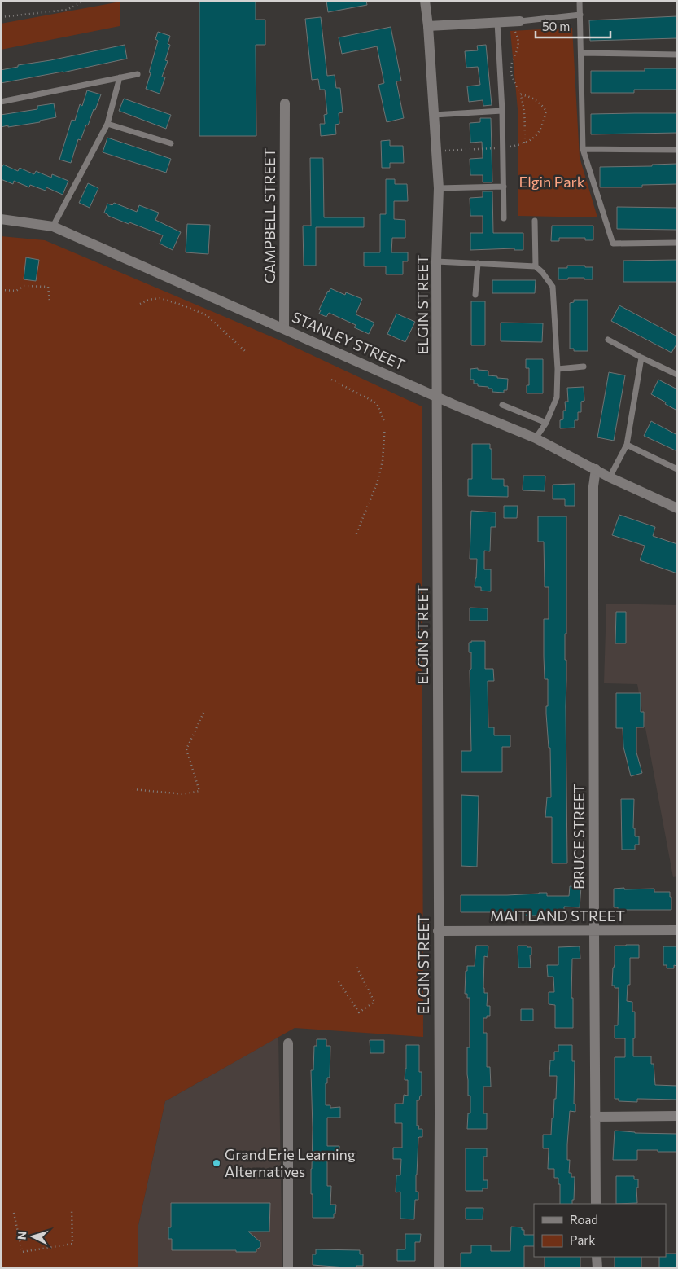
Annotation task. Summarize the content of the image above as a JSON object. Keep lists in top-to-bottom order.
{
  "streets": {
    "street": [
      "CAMPBELL STREET",
      "ELGIN STREET",
      "STANLEY STREET",
      "BRUCE STREET",
      "MAITLAND STREET"
    ]
  },
  "crossings": [
    ["CAMPBELL STREET", "STANLEY STREET"],
    ["ELGIN STREET", "STANLEY STREET"],
    ["ELGIN STREET", "MAITLAND STREET"],
    ["STANLEY STREET", "BRUCE STREET"],
    ["BRUCE STREET", "MAITLAND STREET"]
  ],
  "parks": ["Elgin Park"],
  "places": ["Grand Erie Learning Alternatives"],
  "legend": ["Road", "Park"],
  "scale_bar": "50 m",
  "north": "left"
}
